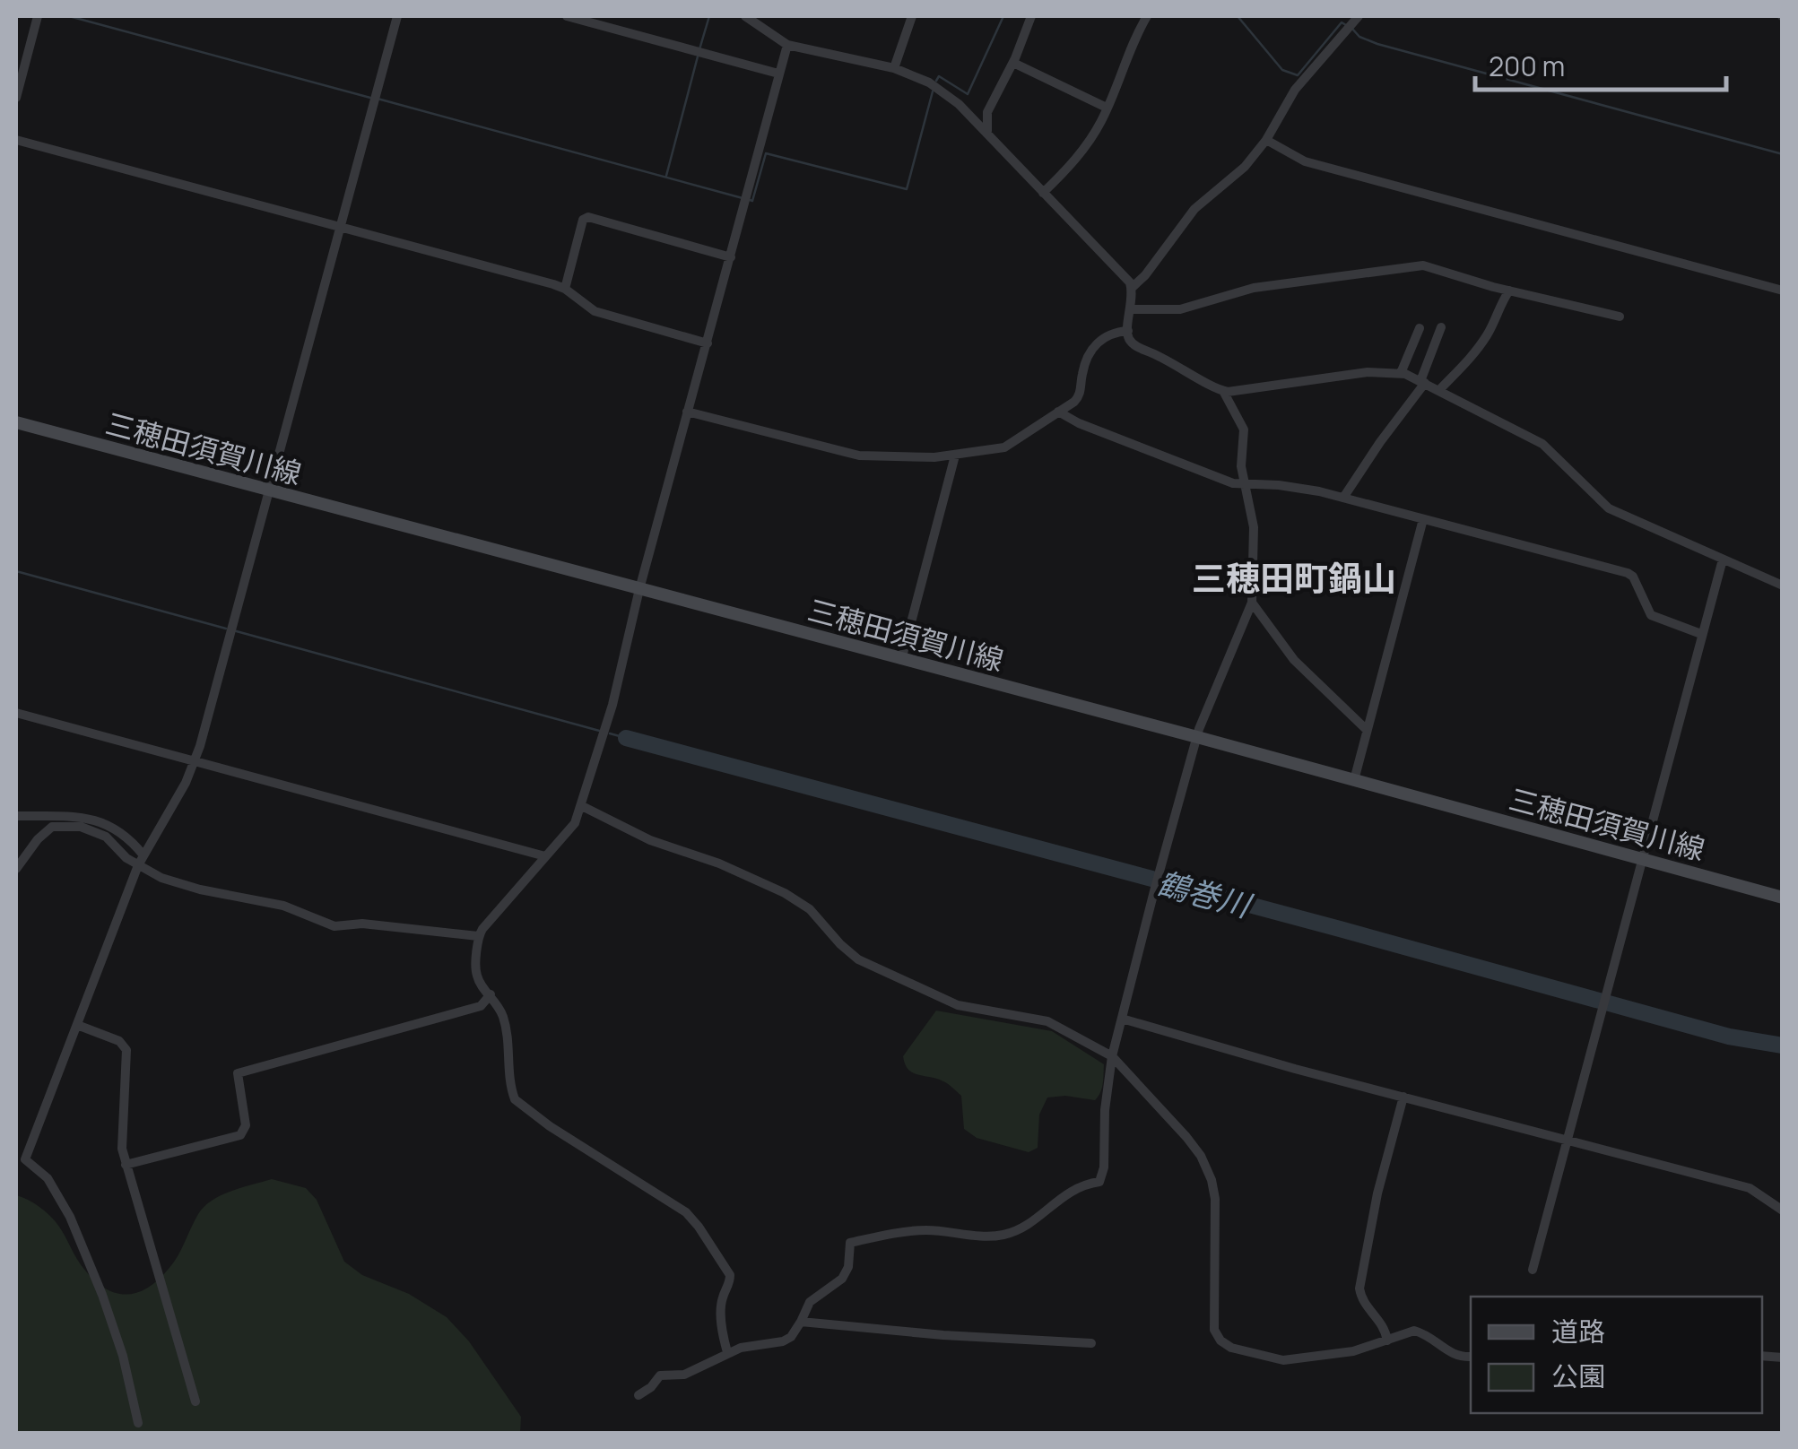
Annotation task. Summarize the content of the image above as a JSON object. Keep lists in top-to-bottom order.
{
  "streets": {
    "main road": ["三穂田須賀川線"]
  },
  "districts": ["三穂田町鍋山"],
  "water": ["鶴巻川"],
  "legend": ["道路", "公園"],
  "scale_bar": "200 m"
}
